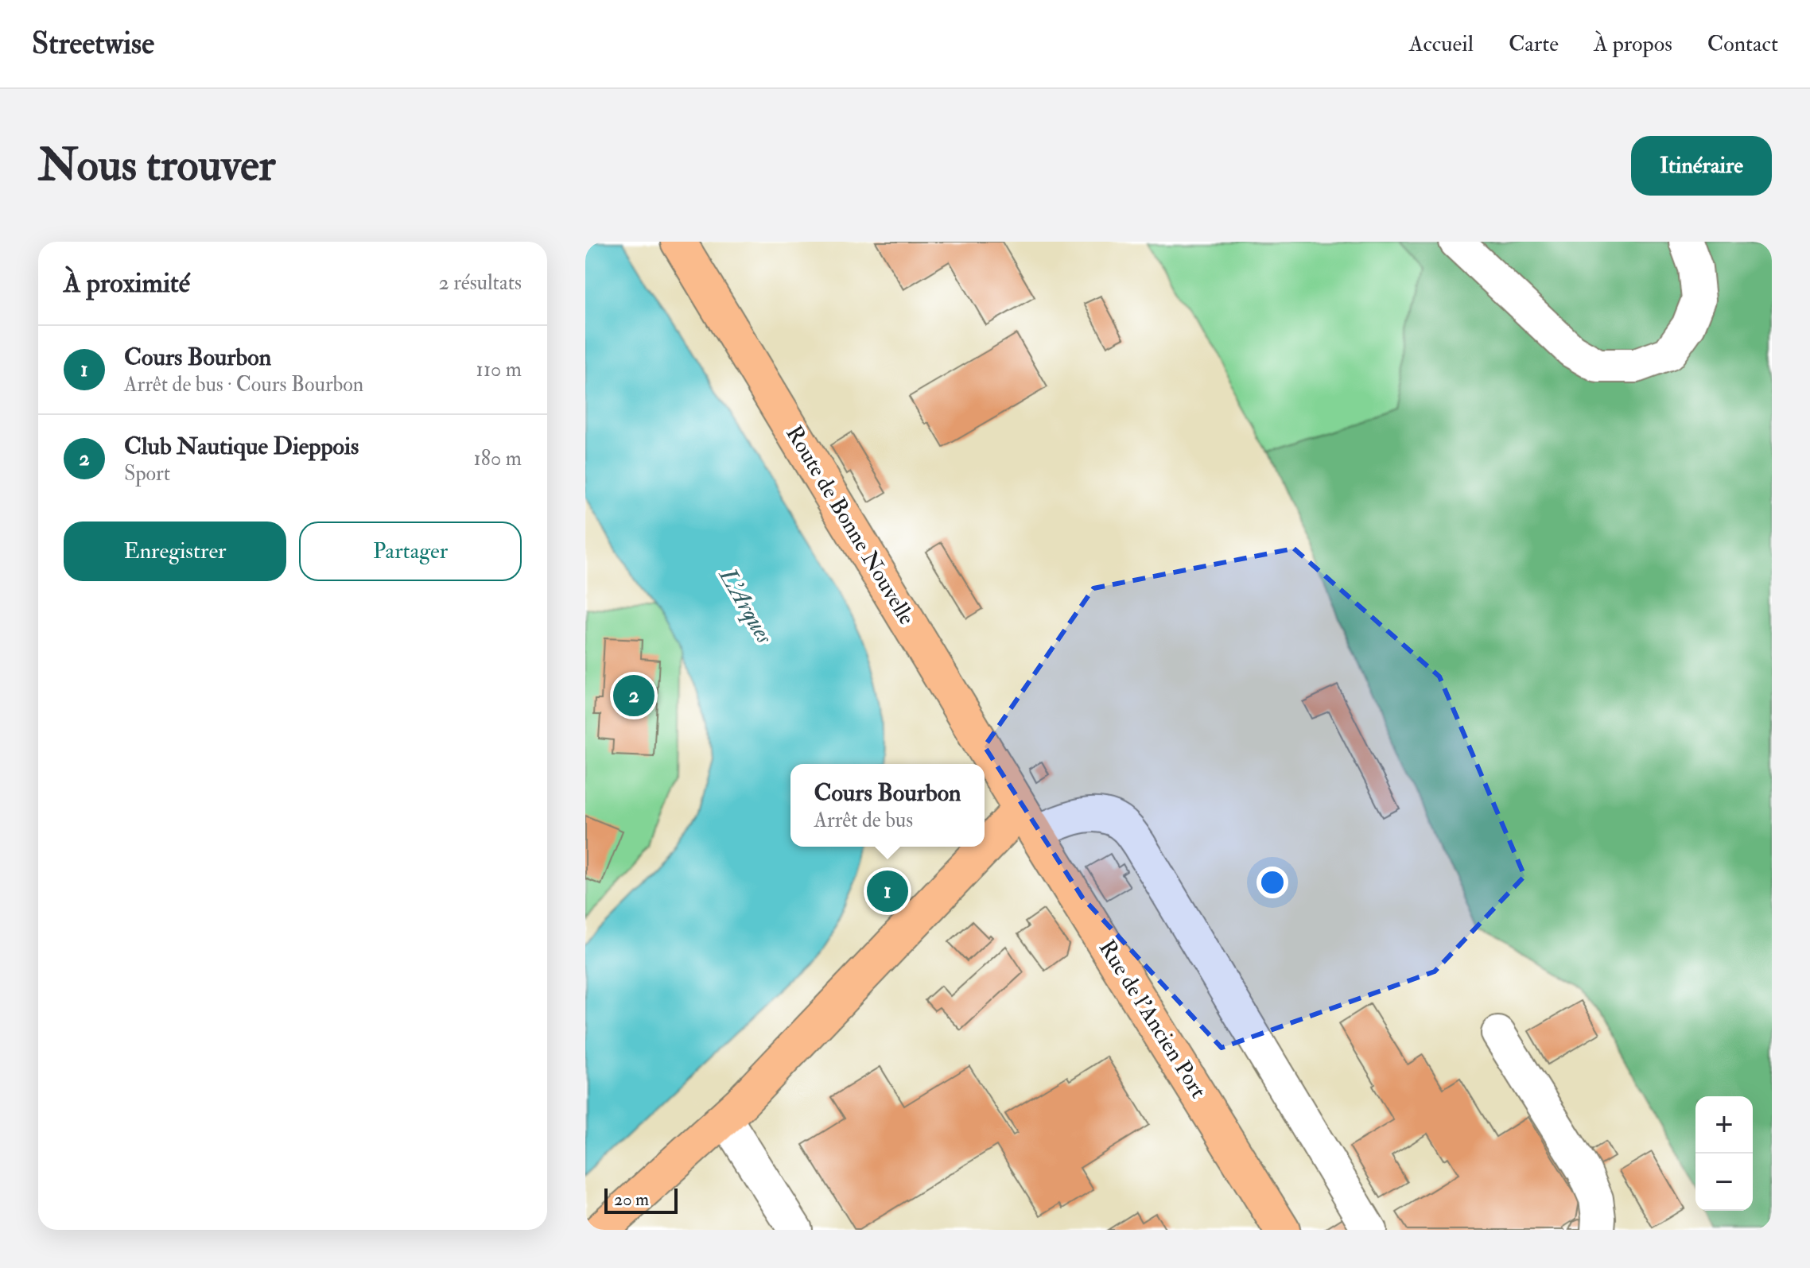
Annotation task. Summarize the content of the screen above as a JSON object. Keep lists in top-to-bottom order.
{
  "streets": {
    "main road": ["Route de Bonne Nouvelle", "Rue de l'Ancien Port"]
  },
  "crossings": [
    ["Route de Bonne Nouvelle", "Rue de l'Ancien Port"]
  ],
  "water": ["L'Arques"],
  "scale_bar": "20 m",
  "page": {
    "header": "Streetwise",
    "nav": [
      "Accueil",
      "Carte",
      "À propos",
      "Contact"
    ],
    "buttons": [
      "Itinéraire",
      ["Enregistrer", "Partager"]
    ],
    "title": "Nous trouver",
    "heading": ["À proximité", "2 résultats"],
    "list": [
      {
        "mark": "1",
        "name": "Cours Bourbon",
        "note": "Arrêt de bus · Cours Bourbon",
        "value": "110 m"
      },
      {
        "mark": "2",
        "name": "Club Nautique Dieppois",
        "note": "Sport",
        "value": "180 m"
      }
    ],
    "pins": ["2", "1"],
    "popup": ["Cours Bourbon", "Arrêt de bus"],
    "map_buttons": ["+", "−"],
    "scale": "20 m"
  }
}
